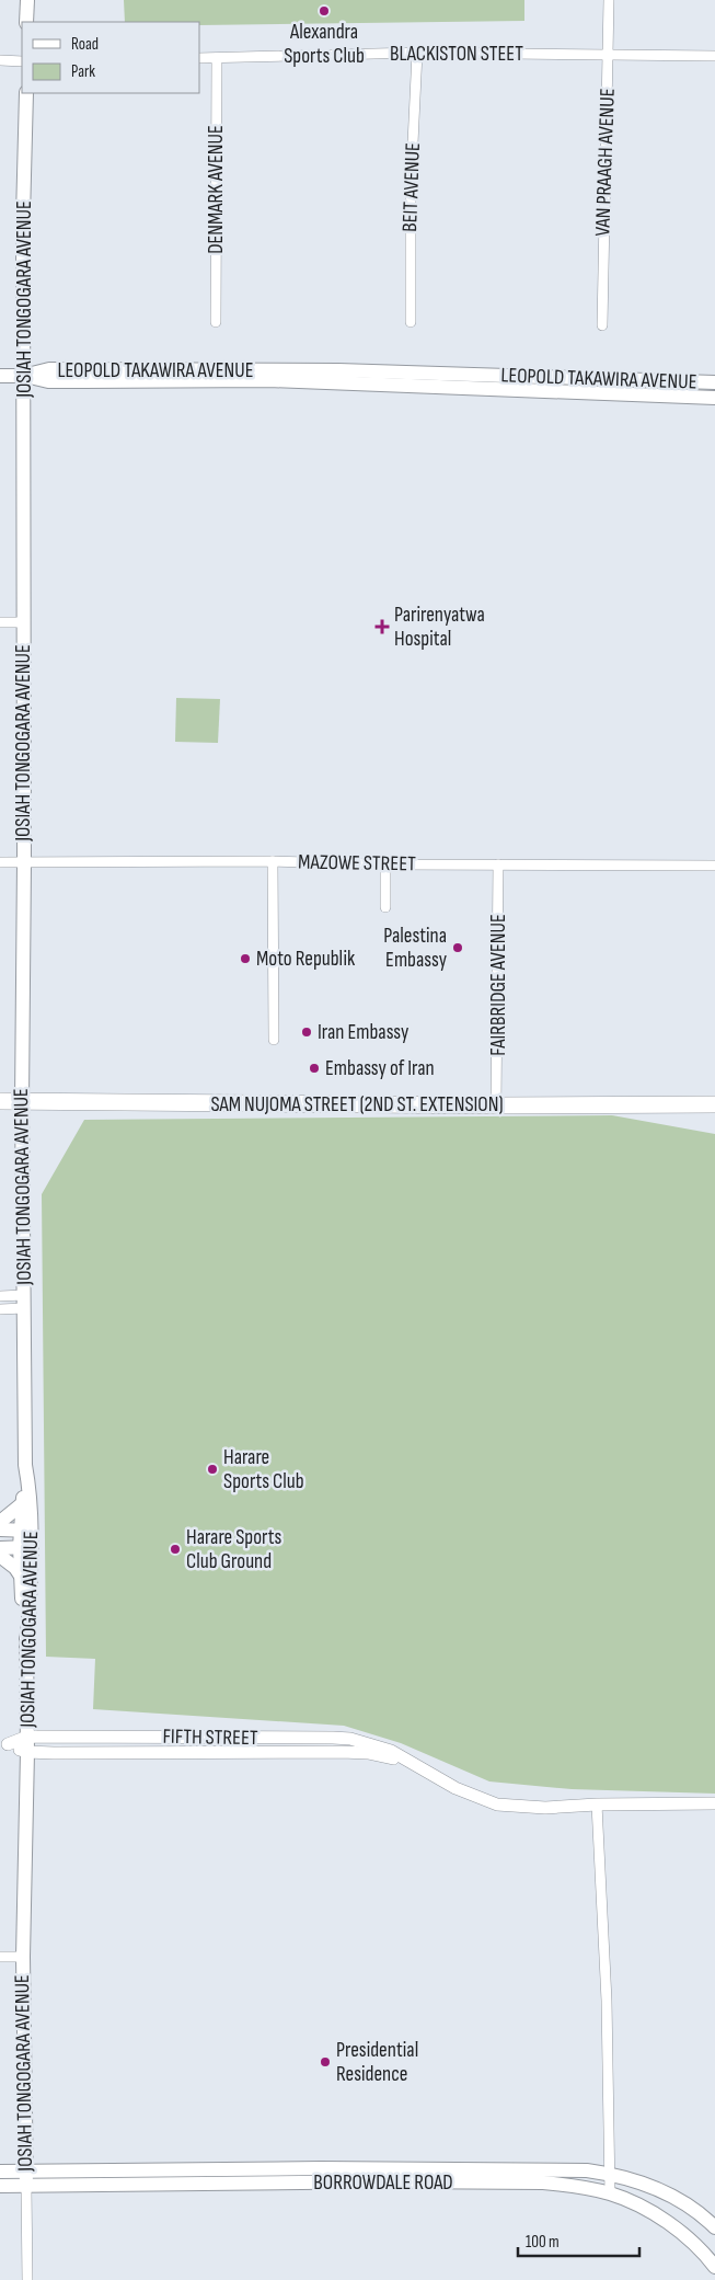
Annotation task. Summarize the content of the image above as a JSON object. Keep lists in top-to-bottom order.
{
  "streets": {
    "highway": ["SAM NUJOMA STREET (2ND ST. EXTENSION)"],
    "main road": ["JOSIAH TONGOGARA AVENUE", "LEOPOLD TAKAWIRA AVENUE", "BORROWDALE ROAD"],
    "street": [
      "BLACKISTON STEET",
      "VAN PRAAGH AVENUE",
      "BEIT AVENUE",
      "DENMARK AVENUE",
      "MAZOWE STREET",
      "FAIRBRIDGE AVENUE",
      "FIFTH STREET"
    ]
  },
  "crossings": [
    ["BLACKISTON STEET", "VAN PRAAGH AVENUE"],
    ["BLACKISTON STEET", "BEIT AVENUE"],
    ["BLACKISTON STEET", "DENMARK AVENUE"],
    ["JOSIAH TONGOGARA AVENUE", "LEOPOLD TAKAWIRA AVENUE"],
    ["JOSIAH TONGOGARA AVENUE", "MAZOWE STREET"],
    ["JOSIAH TONGOGARA AVENUE", "SAM NUJOMA STREET (2ND ST. EXTENSION)"],
    ["JOSIAH TONGOGARA AVENUE", "FIFTH STREET"],
    ["JOSIAH TONGOGARA AVENUE", "BORROWDALE ROAD"],
    ["MAZOWE STREET", "FAIRBRIDGE AVENUE"],
    ["FAIRBRIDGE AVENUE", "SAM NUJOMA STREET (2ND ST. EXTENSION)"]
  ],
  "places": {
    "other": [
      "Alexandra Sports Club",
      "Palestina Embassy",
      "Moto Republik",
      "Iran Embassy",
      "Embassy of Iran",
      "Harare Sports Club",
      "Harare Sports Club Ground",
      "Presidential Residence"
    ],
    "health": ["Parirenyatwa Hospital"]
  },
  "legend": ["Road", "Park"],
  "scale_bar": "100 m"
}
